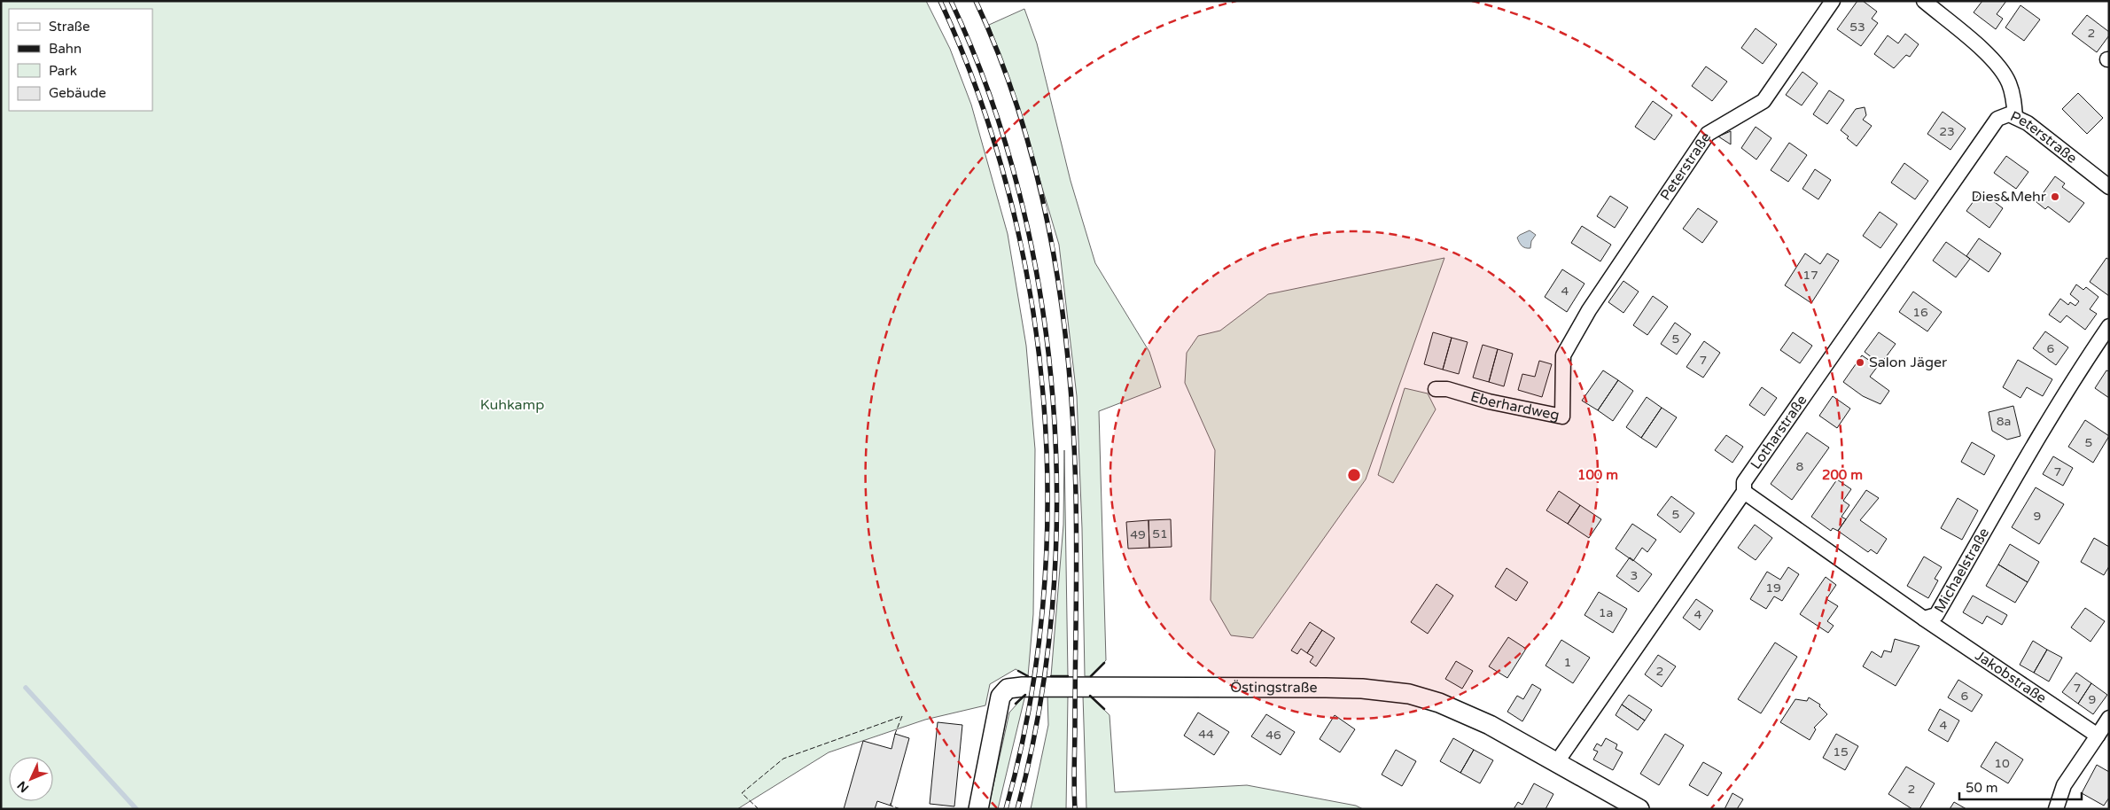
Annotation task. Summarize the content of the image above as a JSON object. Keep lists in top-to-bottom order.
{
  "streets": {
    "street": [
      "Peterstraße",
      "Eberhardweg",
      "Lotharstraße",
      "Michaelstraße",
      "Jakobstraße",
      "Östingstraße"
    ]
  },
  "crossings": [
    ["Peterstraße", "Eberhardweg"],
    ["Peterstraße", "Lotharstraße"],
    ["Lotharstraße", "Michaelstraße"],
    ["Lotharstraße", "Östingstraße"],
    ["Michaelstraße", "Jakobstraße"]
  ],
  "parks": ["Kuhkamp"],
  "places": ["Dies&Mehr", "Salon Jäger"],
  "house_numbers": [
    "53",
    "2",
    "23",
    "17",
    "4",
    "16",
    "5",
    "6",
    "7",
    "8a",
    "5",
    "8",
    "7",
    "5",
    "9",
    "51",
    "49",
    "3",
    "19",
    "1a",
    "4",
    "1",
    "2",
    "7",
    "6",
    "9",
    "4",
    "44",
    "46",
    "15",
    "10",
    "2"
  ],
  "legend": [
    "Straße",
    "Bahn",
    "Park",
    "Gebäude"
  ],
  "scale_bar": "50 m",
  "north": "bottom left",
  "rings": ["100 m", "200 m"]
}
